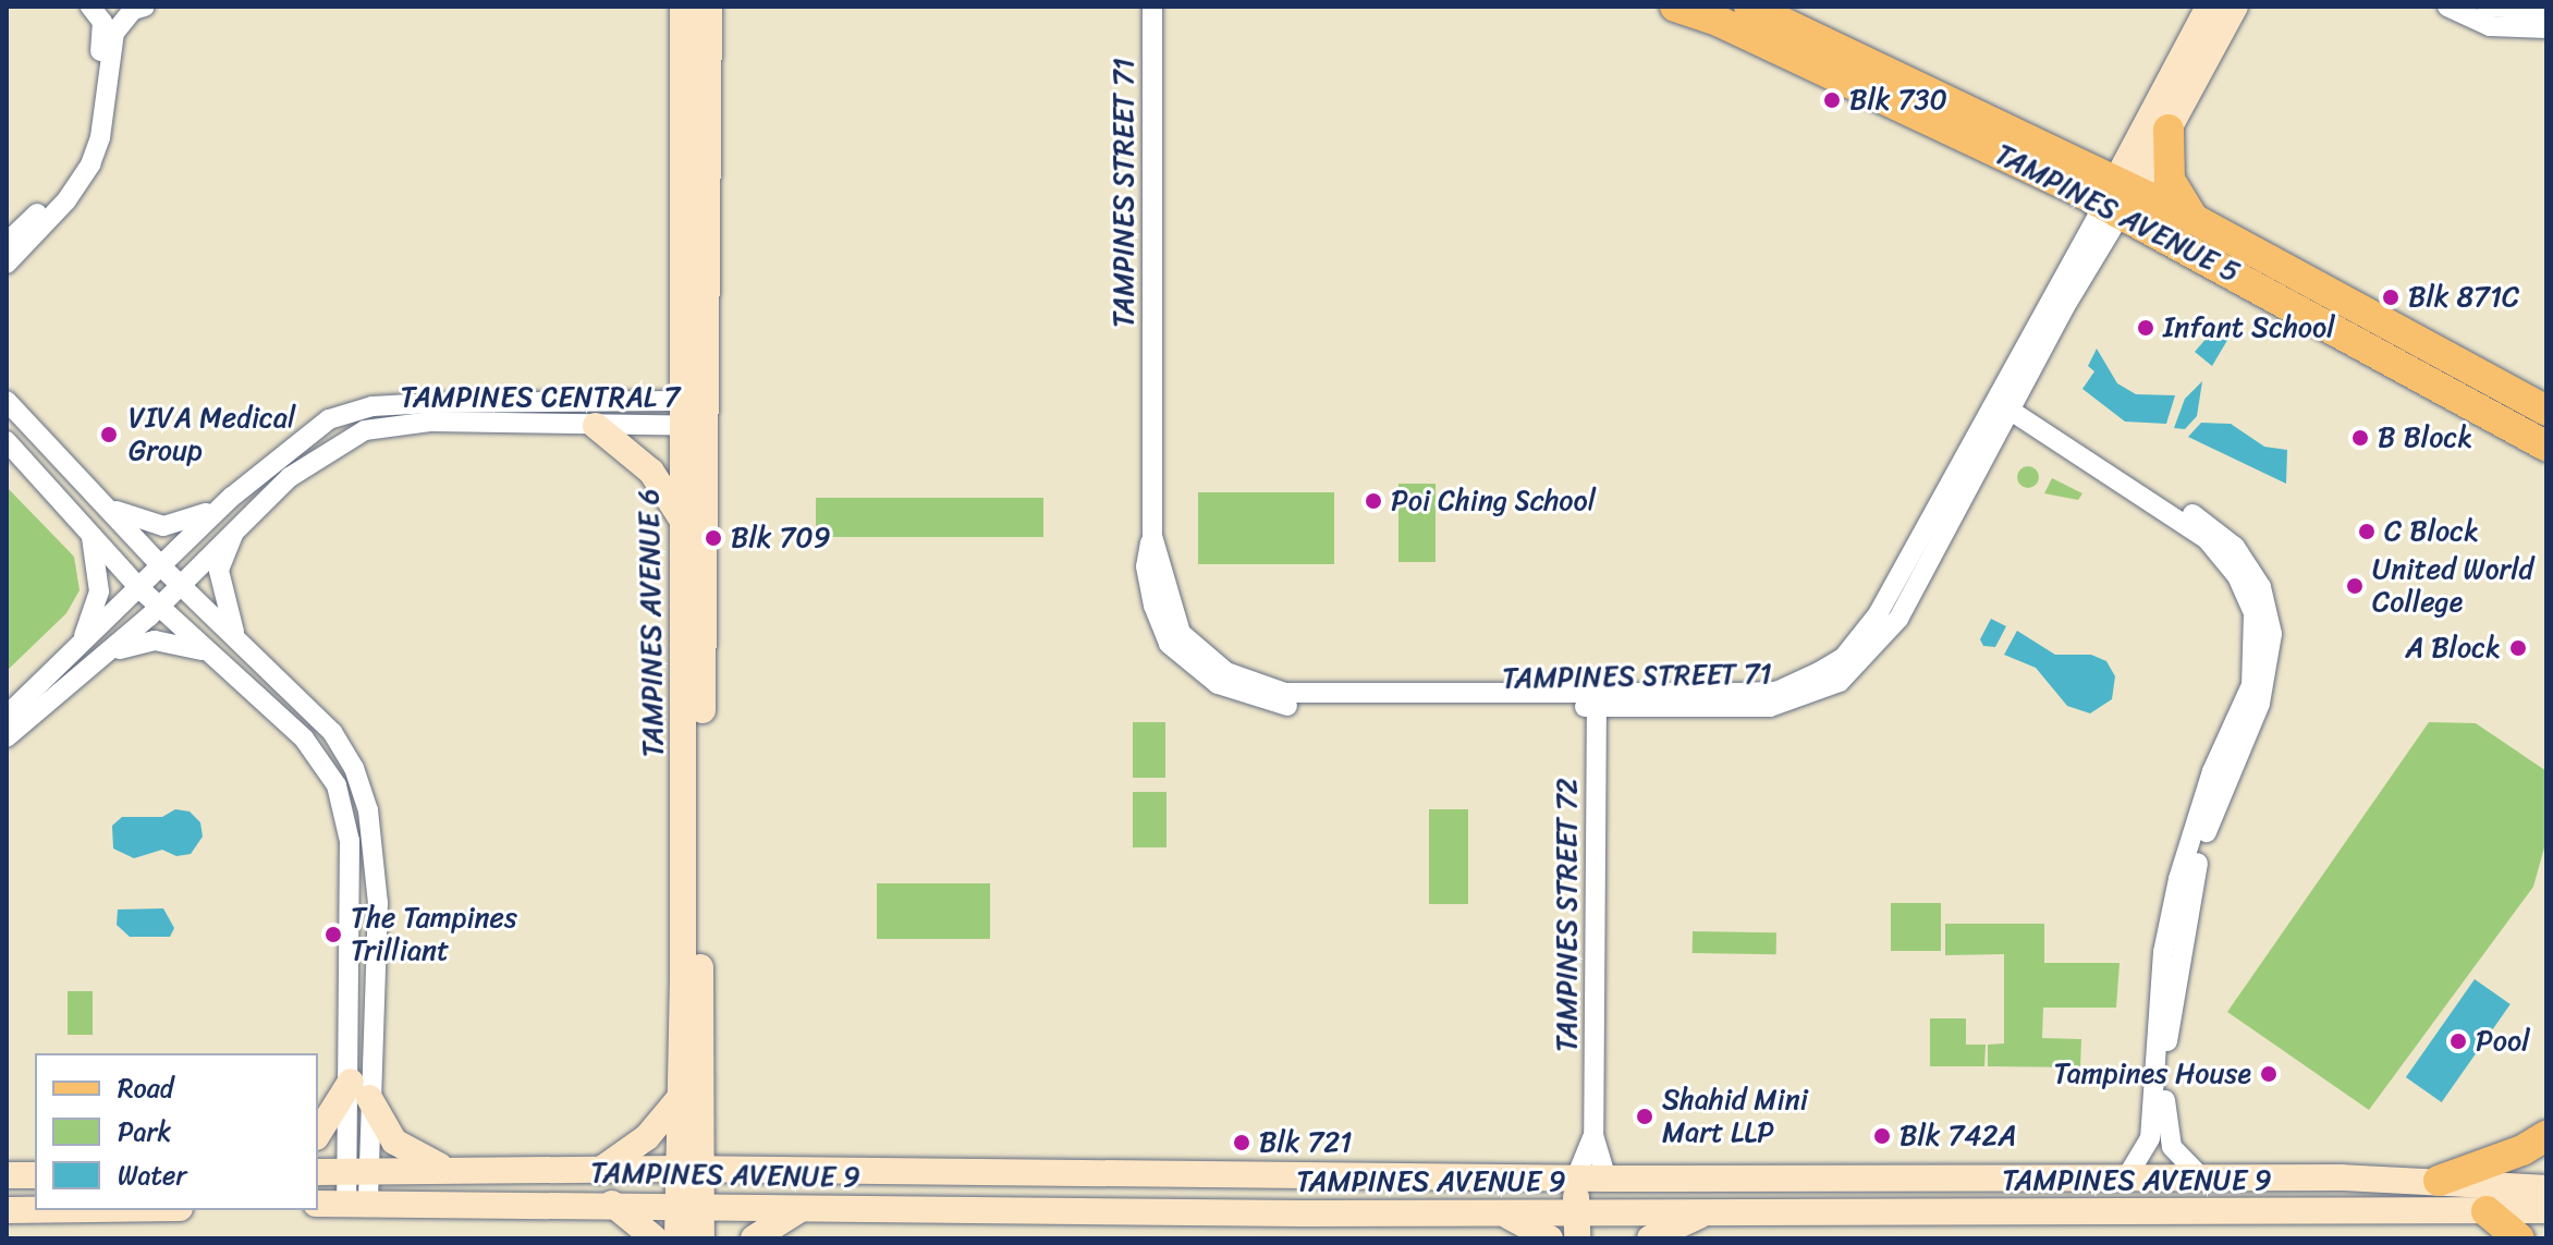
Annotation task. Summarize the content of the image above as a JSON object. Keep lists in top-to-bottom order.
{
  "streets": {
    "main road": ["TAMPINES AVENUE 5", "TAMPINES AVENUE 6", "TAMPINES AVENUE 9"],
    "street": ["TAMPINES STREET 71", "TAMPINES CENTRAL 7", "TAMPINES STREET 72"]
  },
  "crossings": [
    ["TAMPINES STREET 71", "TAMPINES AVENUE 5"],
    ["TAMPINES STREET 71", "TAMPINES STREET 72"],
    ["TAMPINES CENTRAL 7", "TAMPINES AVENUE 6"],
    ["TAMPINES AVENUE 6", "TAMPINES AVENUE 9"],
    ["TAMPINES STREET 72", "TAMPINES AVENUE 9"]
  ],
  "places": [
    "Blk 730",
    "Blk 871C",
    "Infant School",
    "VIVA Medical Group",
    "B Block",
    "Poi Ching School",
    "C Block",
    "Blk 709",
    "United World College",
    "A Block",
    "The Tampines Trilliant",
    "Pool",
    "Tampines House",
    "Shahid Mini Mart LLP",
    "Blk 742A",
    "Blk 721"
  ],
  "legend": ["Road", "Park", "Water"]
}
